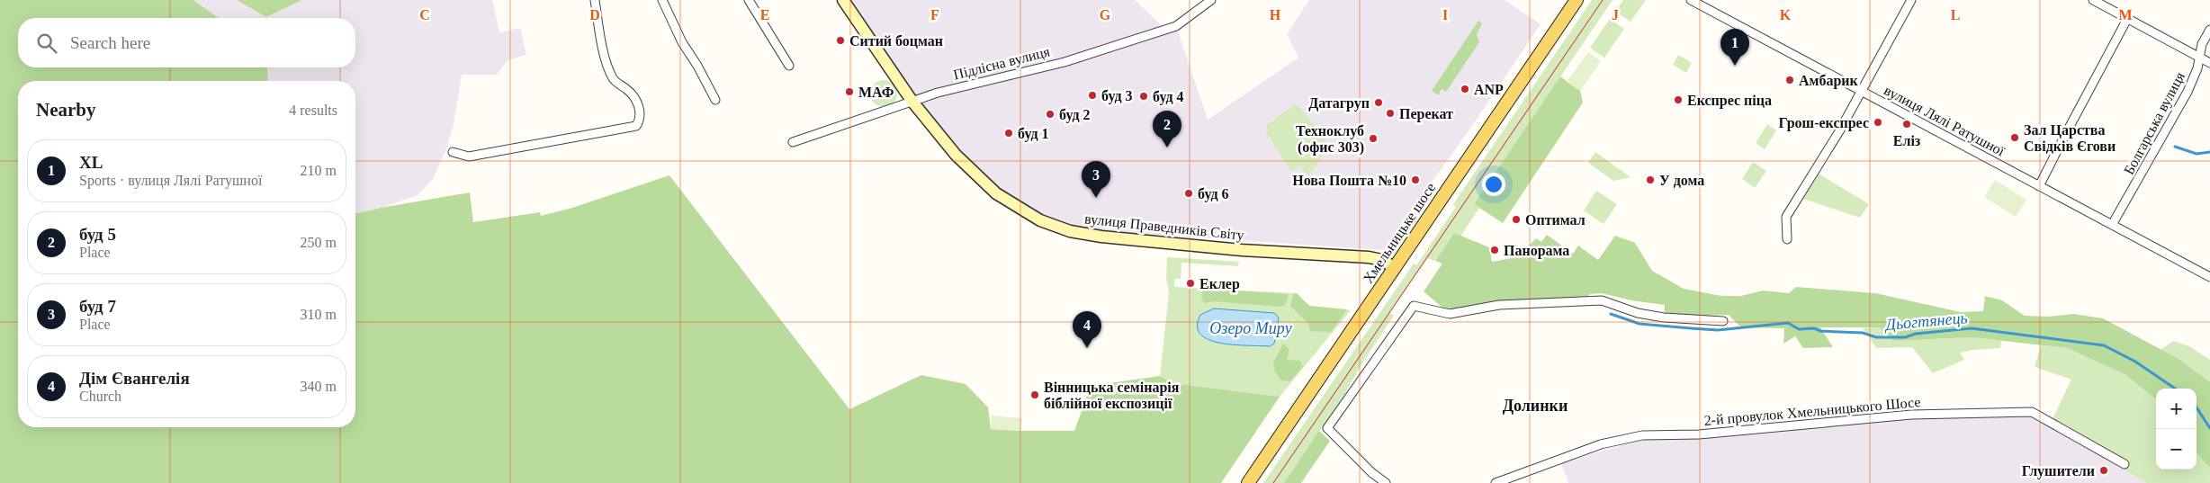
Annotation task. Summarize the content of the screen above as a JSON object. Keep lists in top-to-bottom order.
{
  "streets": {
    "main road": ["вулиця Праведників Світу", "Хмельницьке шосе"],
    "street": [
      "Підлісна вулиця",
      "вулиця Лялі Ратушної",
      "Болгарська вулиця",
      "2-й провулок Хмельницького Шосе"
    ]
  },
  "crossings": [
    ["Підлісна вулиця", "вулиця Праведників Світу"],
    ["вулиця Лялі Ратушної", "Болгарська вулиця"],
    ["вулиця Праведників Світу", "Хмельницьке шосе"]
  ],
  "districts": ["Долинки"],
  "water": ["Дьогтянець", "Озеро Миру"],
  "places": [
    "Ситий боцман",
    "Амбарик",
    "ANP",
    "МАФ",
    "буд 3",
    "буд 4",
    "Експрес піца",
    "Датагруп",
    "Перекат",
    "буд 2",
    "Грош-експрес",
    "Еліз",
    "буд 1",
    "Зал Царства Свідків Єгови",
    "Техноклуб (офис 303)",
    "Нова Пошта №10",
    "У дома",
    "буд 6",
    "Оптимал",
    "Панорама",
    "Еклер",
    "Вінницька семінарія біблійної експозиції",
    "Глушители"
  ],
  "page": {
    "search": "Search here",
    "pins": [
      "1",
      "2",
      "3",
      "4"
    ],
    "heading": ["Nearby", "4 results"],
    "list": [
      {
        "mark": "1",
        "name": "XL",
        "note": "Sports · вулиця Лялі Ратушної",
        "value": "210 m"
      },
      {
        "mark": "2",
        "name": "буд 5",
        "note": "Place",
        "value": "250 m"
      },
      {
        "mark": "3",
        "name": "буд 7",
        "note": "Place",
        "value": "310 m"
      },
      {
        "mark": "4",
        "name": "Дім Євангелія",
        "note": "Church",
        "value": "340 m"
      }
    ],
    "map_buttons": ["+", "−"]
  },
  "grid": {
    "columns": [
      "C",
      "D",
      "E",
      "F",
      "G",
      "H",
      "I",
      "J",
      "K",
      "L",
      "M"
    ]
  }
}
